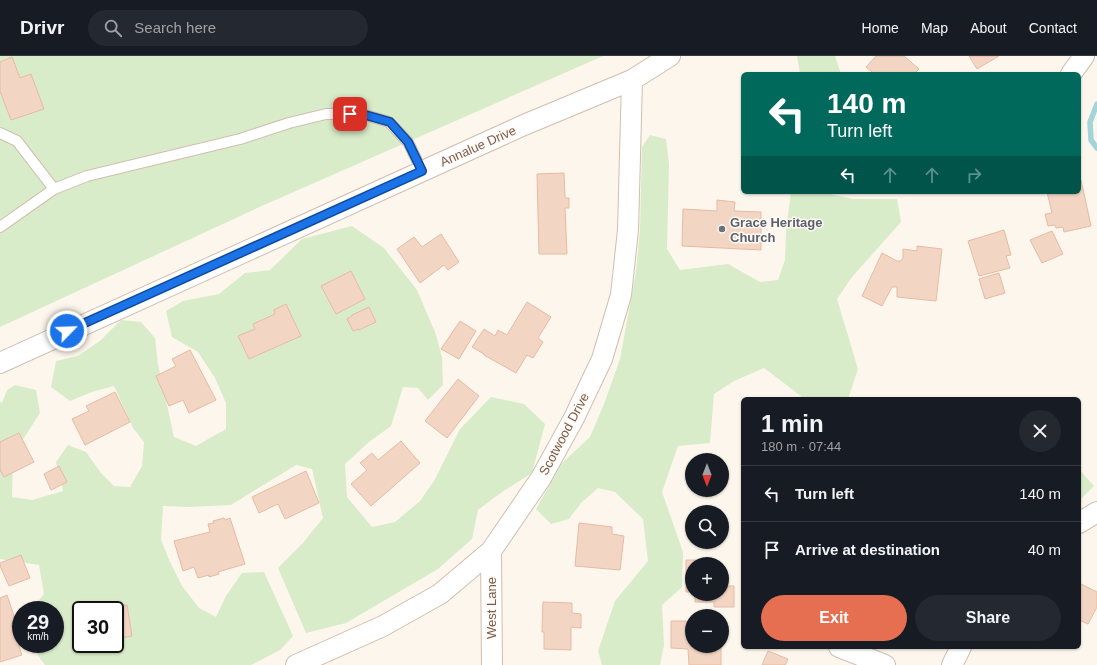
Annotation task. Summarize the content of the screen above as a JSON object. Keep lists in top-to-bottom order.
{
  "streets": {
    "street": ["Annalue Drive", "Scotwood Drive", "West Lane"]
  },
  "crossings": [
    ["Annalue Drive", "Scotwood Drive"],
    ["Scotwood Drive", "West Lane"]
  ],
  "places": ["Grace Heritage Church"],
  "north": "bottom",
  "page": {
    "header": "Drivr",
    "search": "Search here",
    "nav": [
      "Home",
      "Map",
      "About",
      "Contact"
    ],
    "turn": ["140 m", "Turn left"],
    "heading": ["1 min", "180 m · 07:44"],
    "map_buttons": ["+", "−"],
    "list": [
      {
        "name": "Turn left",
        "value": "140 m"
      },
      {
        "name": "Arrive at destination",
        "value": "40 m"
      }
    ],
    "buttons": ["Exit", "Share"],
    "speed": "29 km/h",
    "limit": "30"
  }
}
